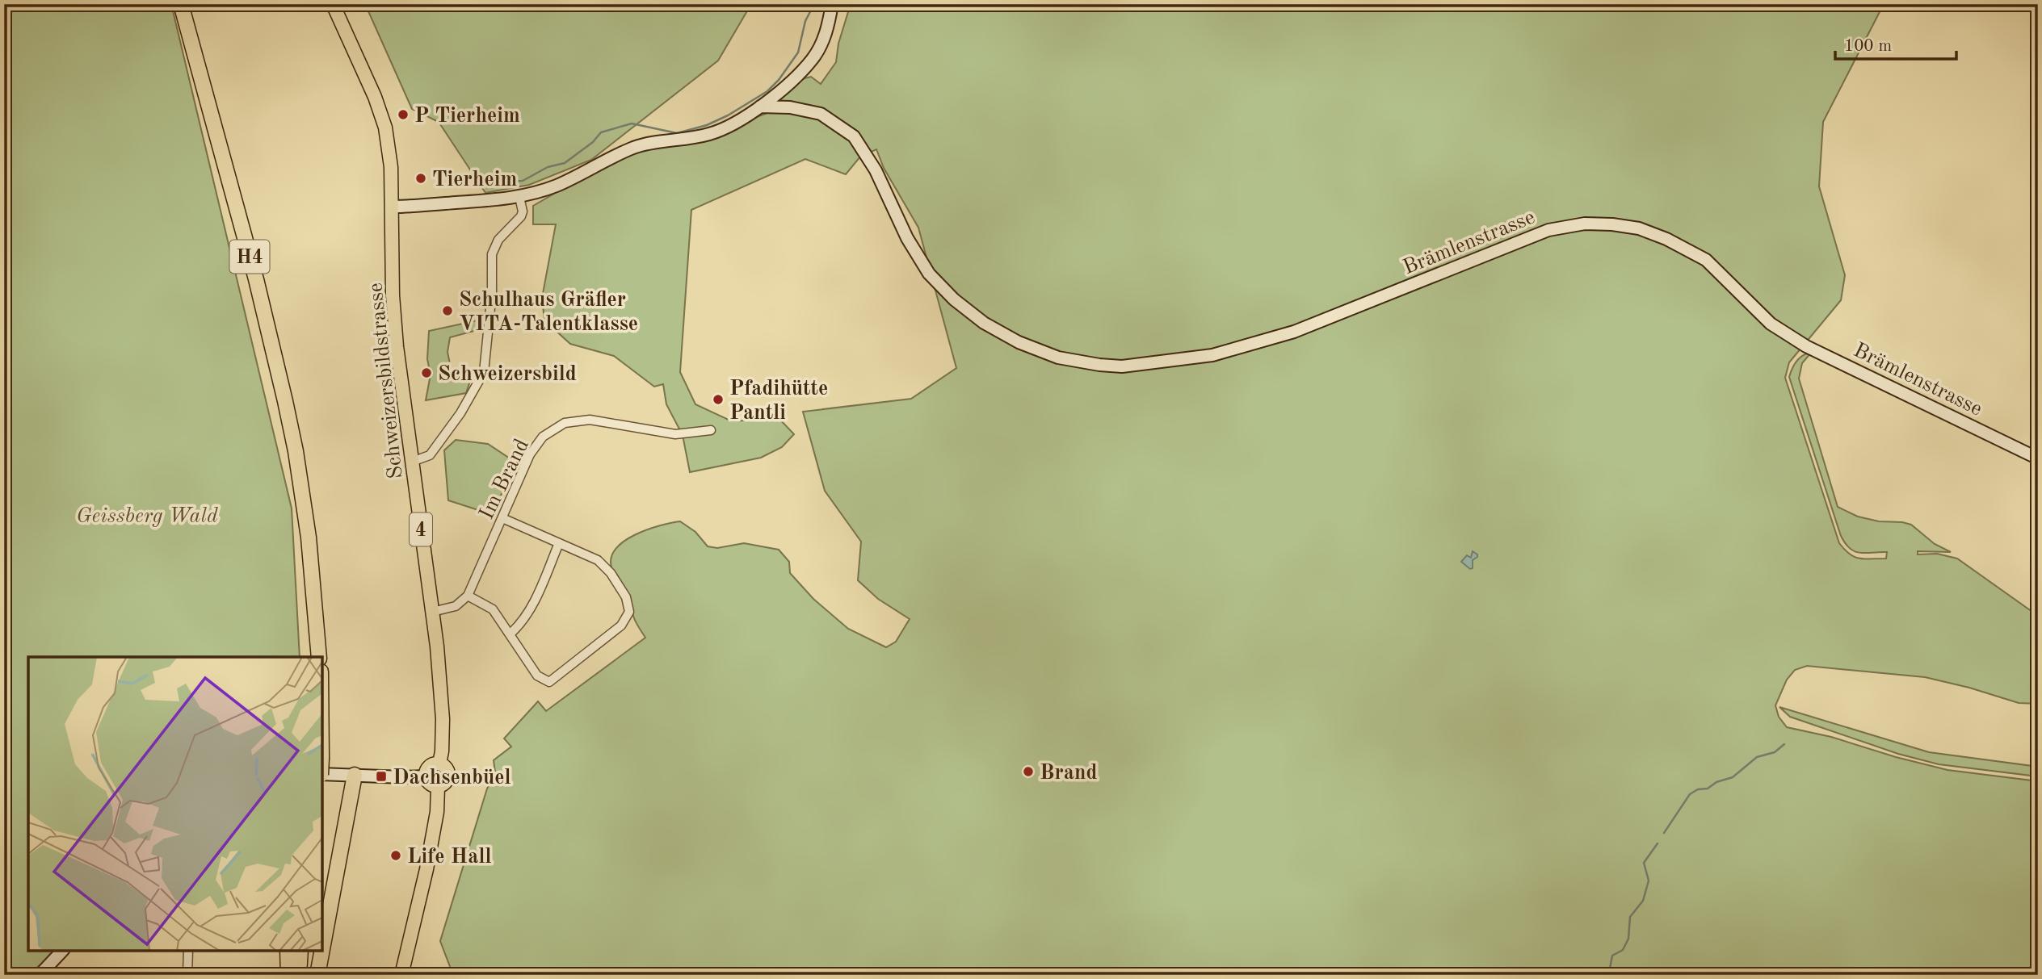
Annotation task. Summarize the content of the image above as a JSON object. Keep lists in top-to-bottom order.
{
  "streets": {
    "highway": ["H4"],
    "main road": ["Schweizersbildstrasse", "4"],
    "street": ["Brämlenstrasse", "Im Brand"]
  },
  "crossings": [
    ["Schweizersbildstrasse", "4"]
  ],
  "parks": ["Geissberg Wald"],
  "places": {
    "other": [
      "P Tierheim",
      "Tierheim",
      "Schulhaus Gräfler VITA-Talentklasse",
      "Schweizersbild",
      "Pfadihütte Pantli",
      "Brand",
      "Life Hall"
    ],
    "transit": ["Dachsenbüel"]
  },
  "scale_bar": "100 m"
}
